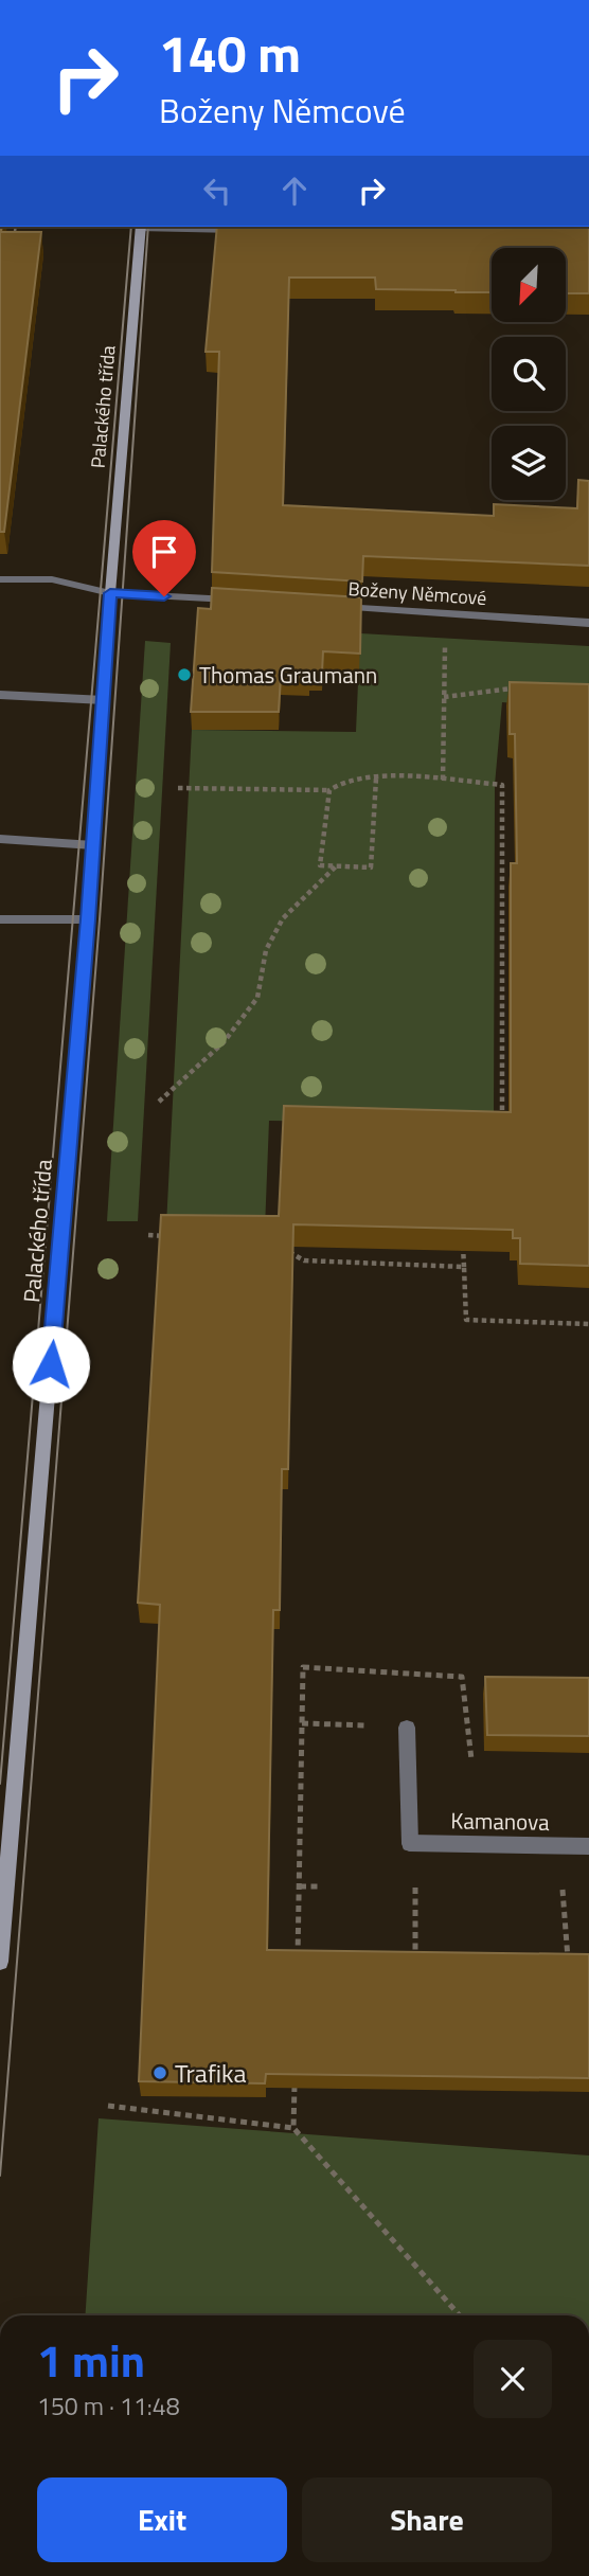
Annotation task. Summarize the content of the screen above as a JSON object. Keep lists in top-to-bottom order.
{
  "streets": {
    "street": ["Palackého třída", "Boženy Němcové", "Kamanova"]
  },
  "places": ["Thomas Graumann", "Trafika"],
  "north": "bottom left",
  "page": {
    "turn": ["140 m", "Boženy Němcové"],
    "heading": ["1 min", "150 m · 11:48"],
    "buttons": ["Exit", "Share"]
  }
}
